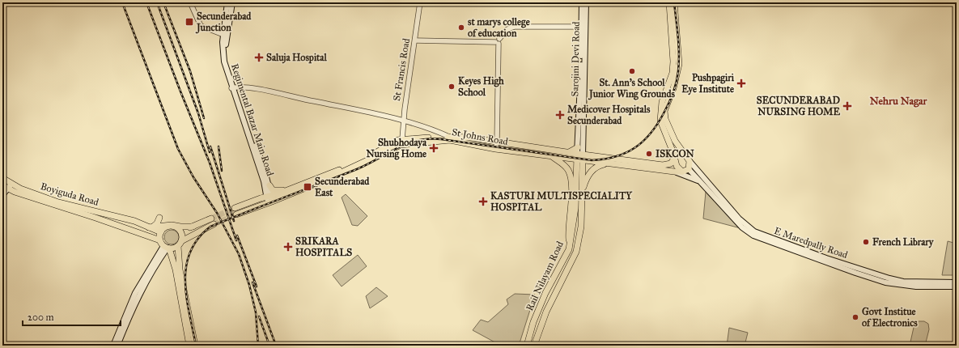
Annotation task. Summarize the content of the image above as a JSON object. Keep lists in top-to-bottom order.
{
  "streets": {
    "main road": [
      "Sarojini Devi Road",
      "Regimental Bazar Main Road",
      "St Johns Road",
      "Boyiguda Road",
      "E Maredpally Road",
      "Rail Nilayam Road"
    ],
    "street": ["St Francis Road"]
  },
  "crossings": [
    ["Sarojini Devi Road", "St Johns Road"],
    ["Sarojini Devi Road", "Rail Nilayam Road"],
    ["St Francis Road", "St Johns Road"],
    ["Regimental Bazar Main Road", "St Johns Road"],
    ["St Johns Road", "E Maredpally Road"],
    ["St Johns Road", "Rail Nilayam Road"]
  ],
  "districts": ["Nehru Nagar"],
  "places": {
    "transit": ["Secunderabad Junction", "Secunderabad East"],
    "other": [
      "st marys college of education",
      "St. Ann's School Junior Wing Grounds",
      "Keyes High School",
      "ISKCON",
      "French Library",
      "Govt Institue of Electronics"
    ],
    "health": [
      "Saluja Hospital",
      "Pushpagiri Eye Institute",
      "SECUNDERABAD NURSING HOME",
      "Medicover Hospitals Secunderabad",
      "Shubhodaya Nursing Home",
      "KASTURI MULTISPECIALITY HOSPITAL",
      "SRIKARA HOSPITALS"
    ]
  },
  "scale_bar": "200 m"
}
